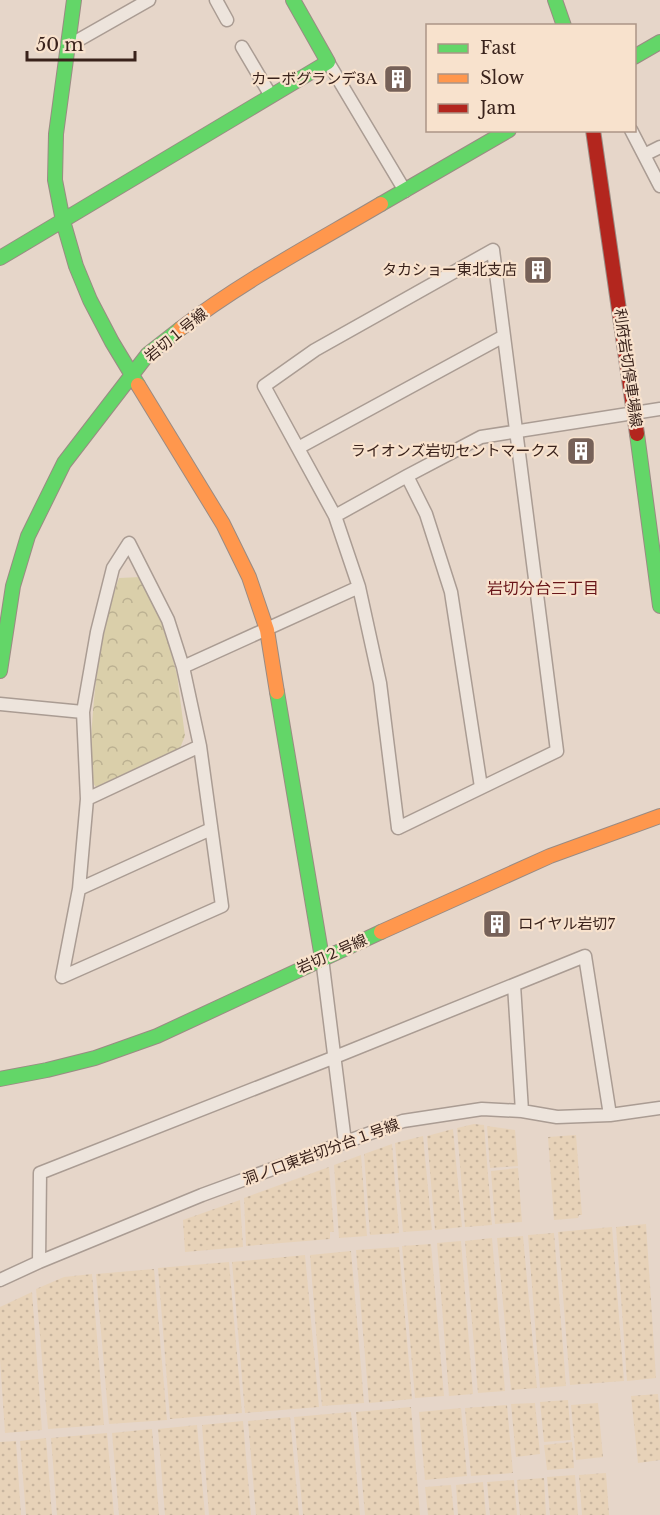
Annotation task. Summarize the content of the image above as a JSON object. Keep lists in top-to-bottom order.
{
  "streets": {
    "street": [
      "岩切１号線",
      "利府岩切停車場線",
      "岩切２号線",
      "洞ノ口東岩切分台１号線"
    ]
  },
  "districts": ["岩切分台三丁目"],
  "places": {
    "building": [
      "カーボグランデ3A",
      "タカショー東北支店",
      "ライオンズ岩切セントマークス",
      "ロイヤル岩切7"
    ]
  },
  "legend": ["Fast", "Slow", "Jam"],
  "scale_bar": "50 m"
}
